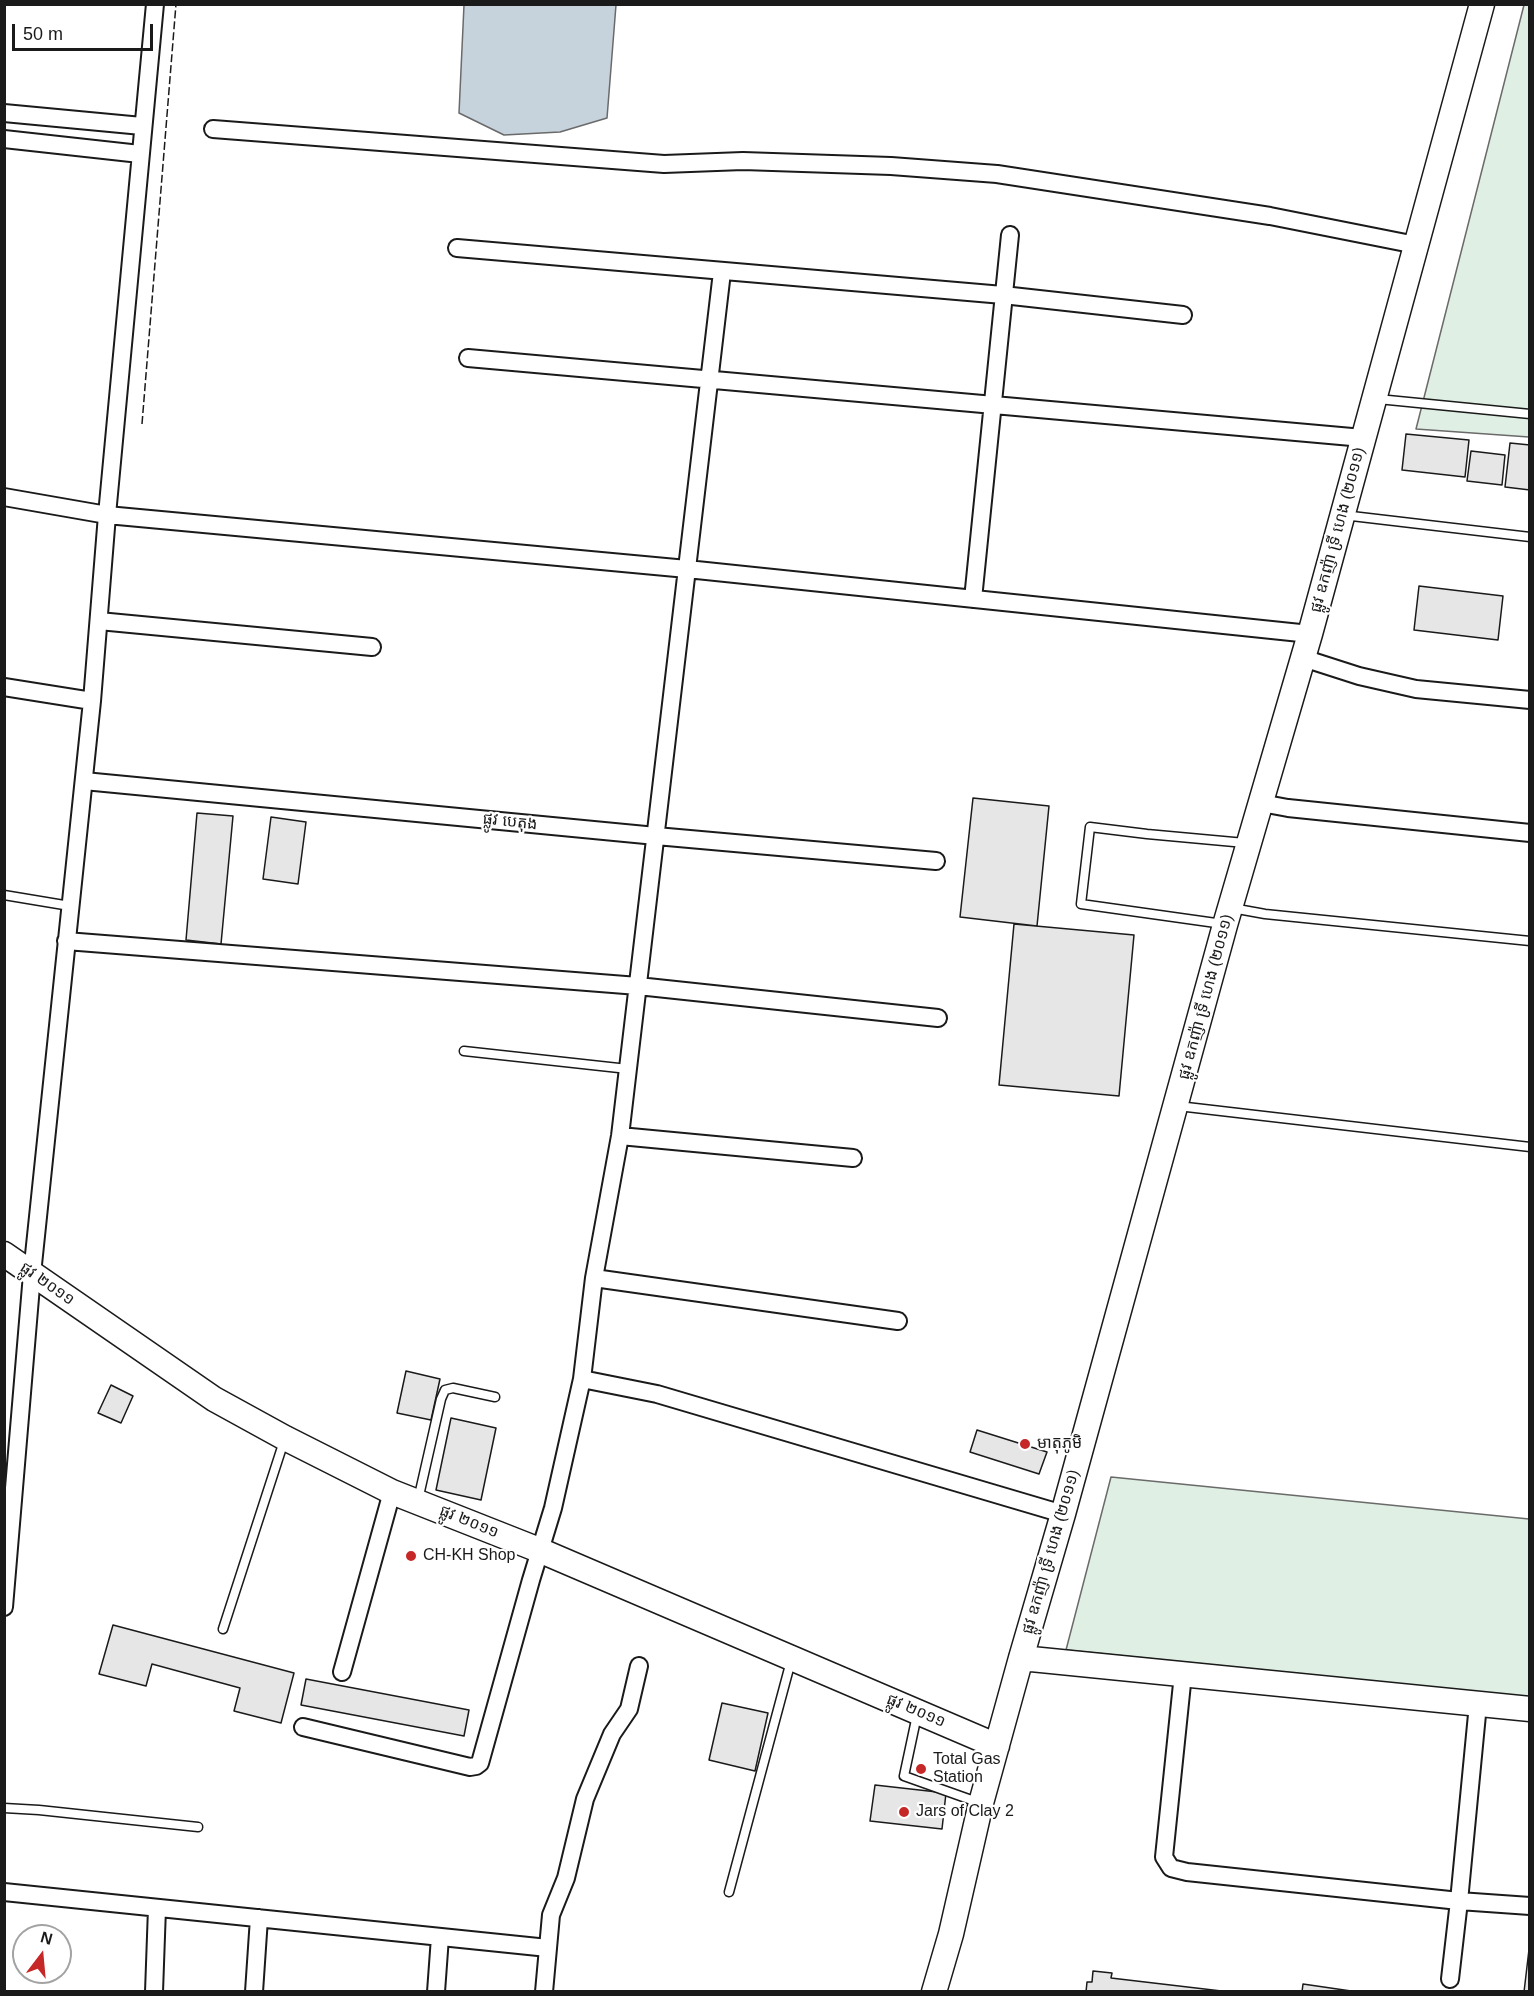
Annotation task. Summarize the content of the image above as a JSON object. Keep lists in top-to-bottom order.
{
  "streets": {
    "main road": ["ផ្លូវ ឧកញ៉ា ទ្រី ហេង (២០១១)", "ផ្លូវ ២០១១"],
    "street": ["ផ្លូវ បេតុង"]
  },
  "crossings": [
    ["ផ្លូវ ឧកញ៉ា ទ្រី ហេង (២០១១)", "ផ្លូវ ២០១១"]
  ],
  "places": [
    "មាតុភូមិ",
    "CH-KH Shop",
    "Total Gas Station",
    "Jars of Clay 2"
  ],
  "scale_bar": "50 m",
  "north": "top"
}
